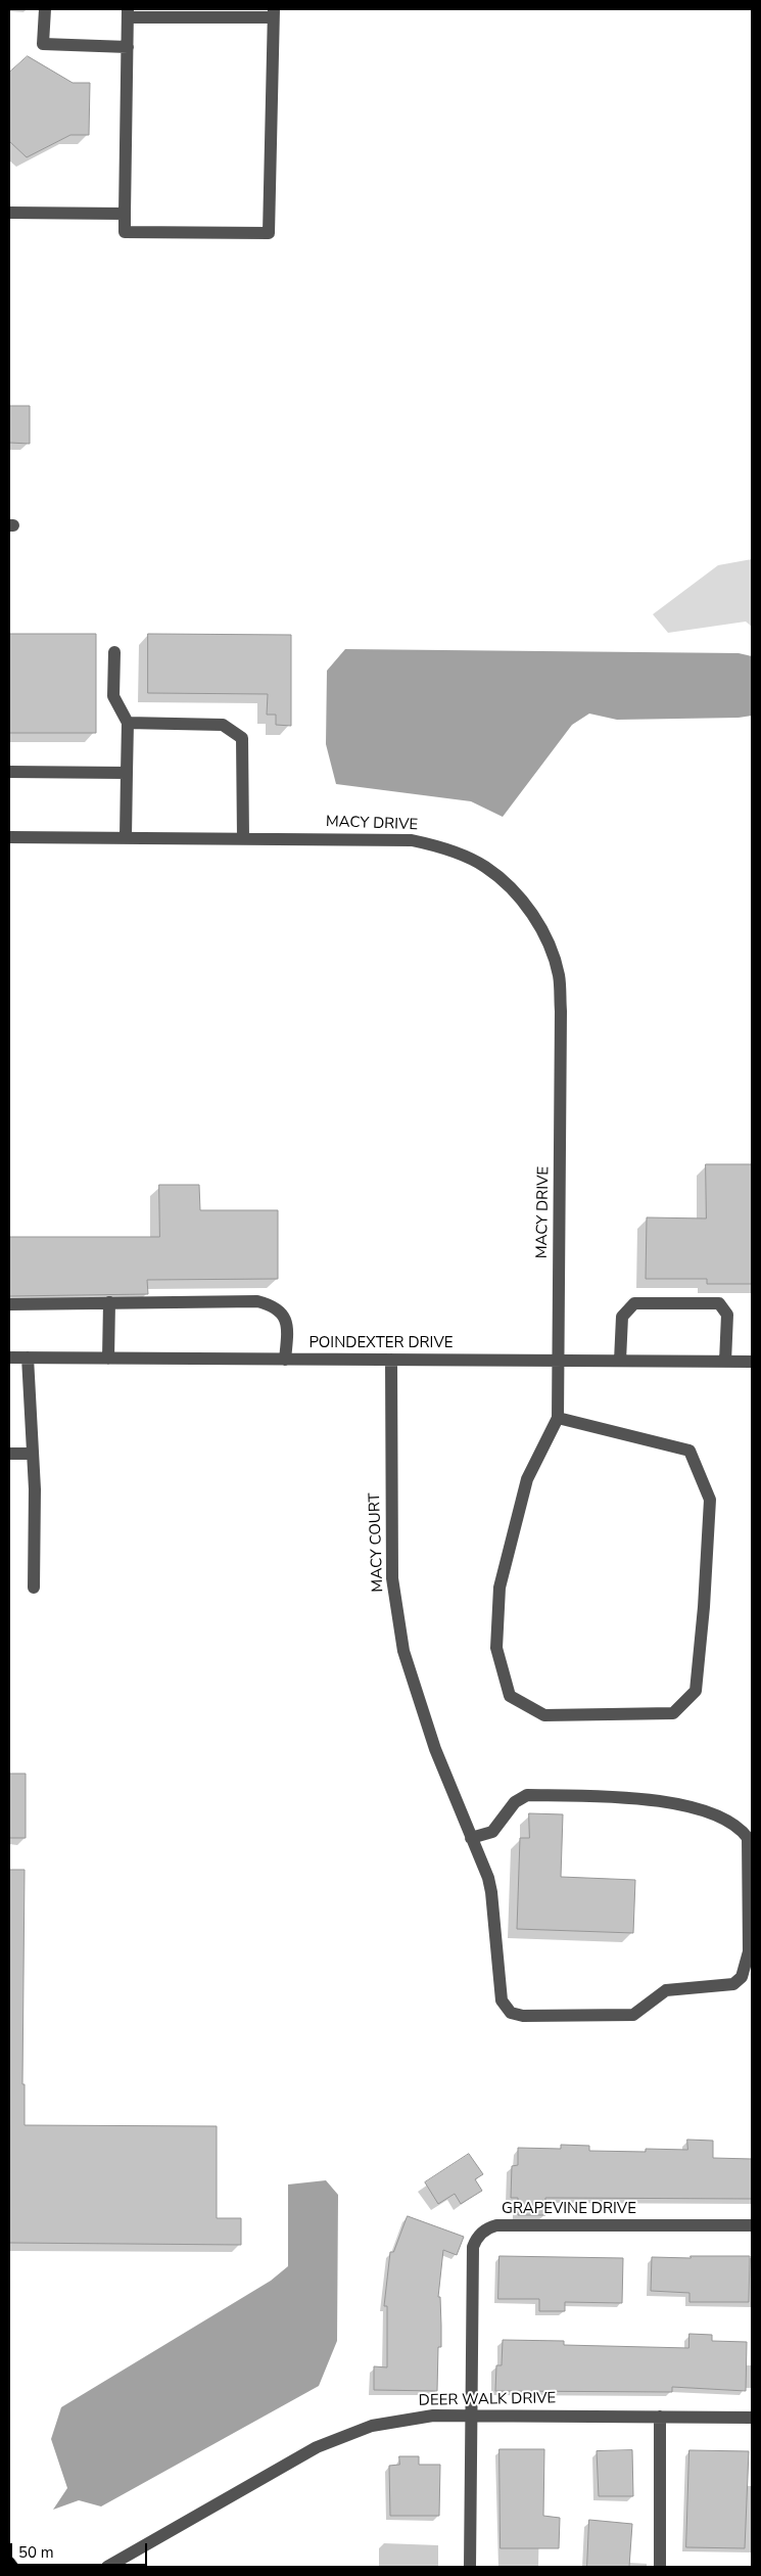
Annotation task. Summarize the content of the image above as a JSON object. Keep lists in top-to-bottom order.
{
  "streets": {
    "street": [
      "MACY DRIVE",
      "POINDEXTER DRIVE",
      "MACY COURT",
      "GRAPEVINE DRIVE",
      "DEER WALK DRIVE"
    ]
  },
  "crossings": [
    ["MACY DRIVE", "POINDEXTER DRIVE"],
    ["POINDEXTER DRIVE", "MACY COURT"],
    ["GRAPEVINE DRIVE", "DEER WALK DRIVE"]
  ],
  "scale_bar": "50 m"
}
